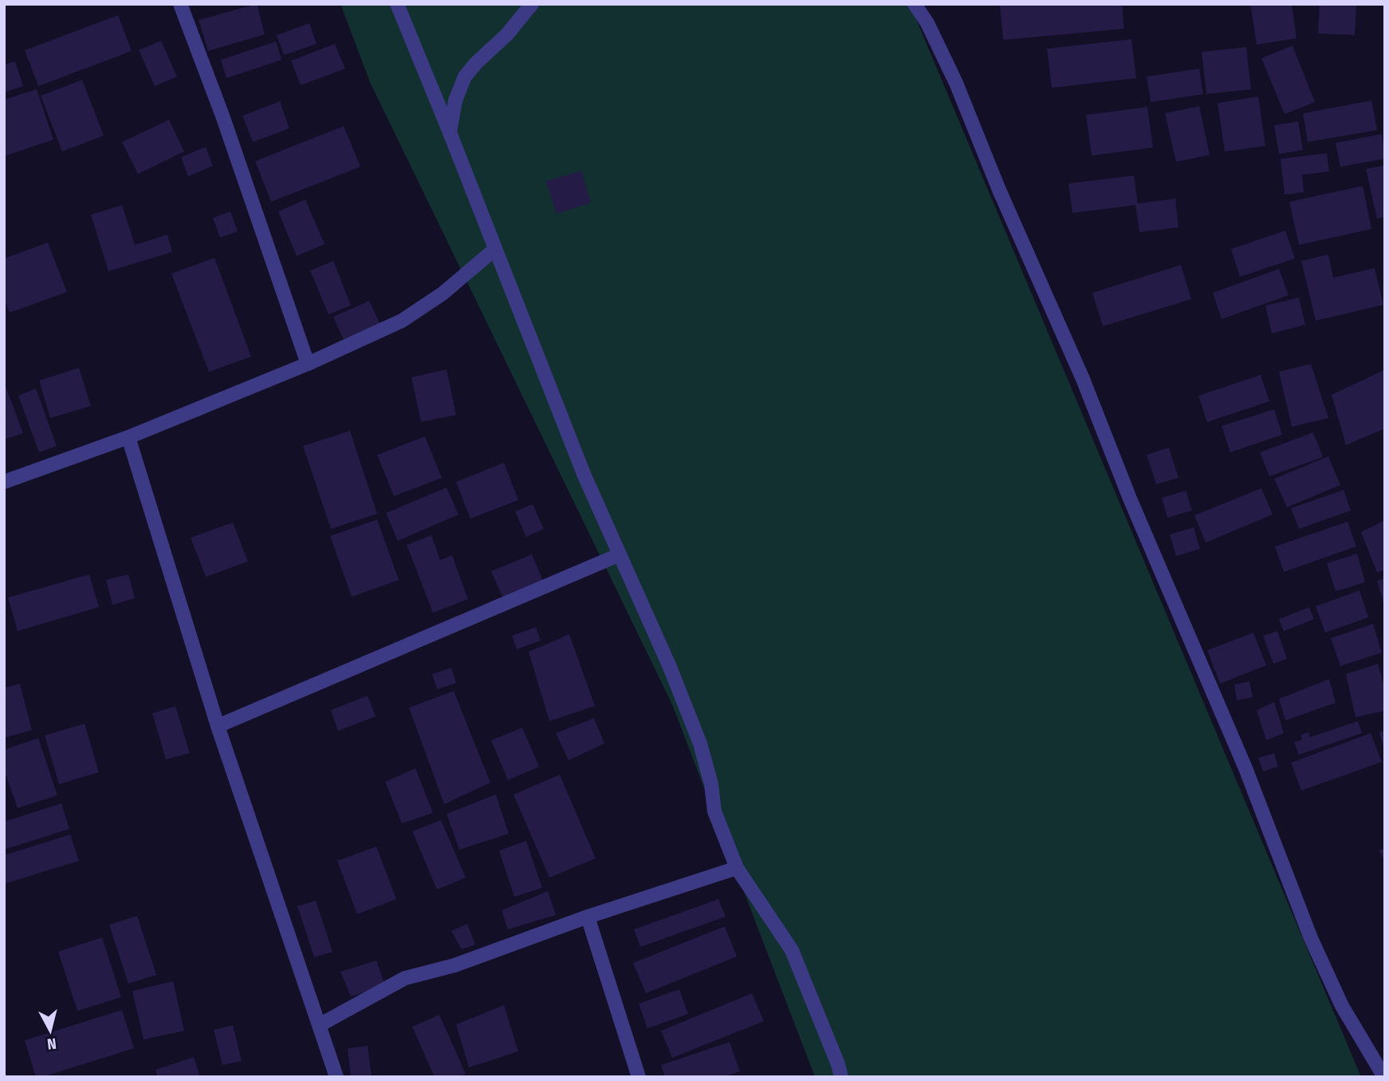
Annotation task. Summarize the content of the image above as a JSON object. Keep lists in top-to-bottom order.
{
  "north": "bottom"
}
